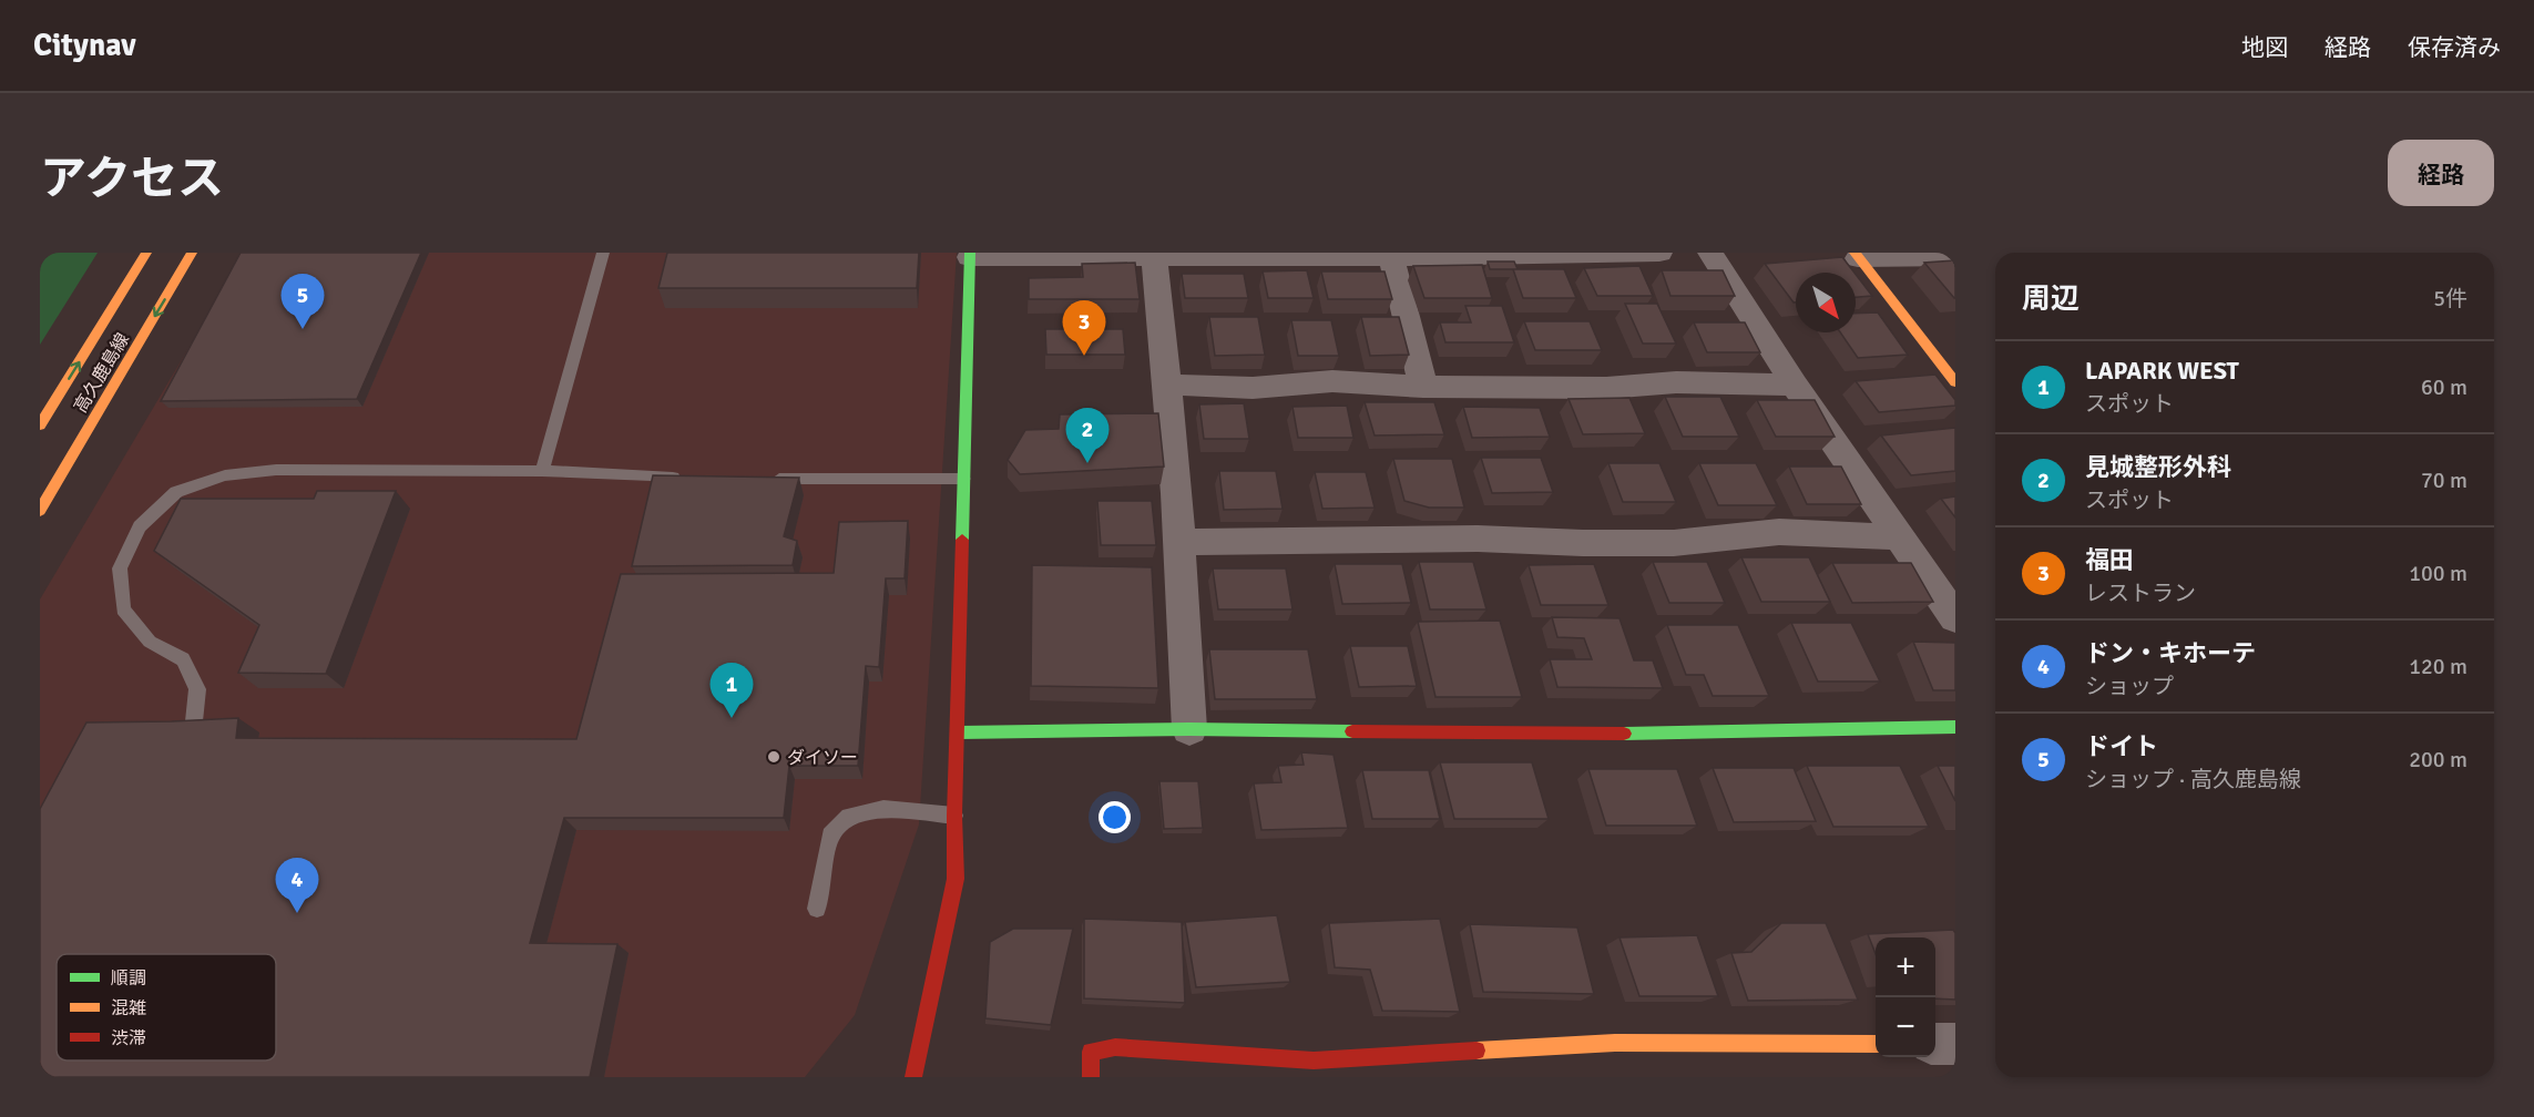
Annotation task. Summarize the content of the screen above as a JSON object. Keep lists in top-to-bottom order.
{
  "streets": {
    "street": ["高久鹿島線"]
  },
  "places": ["ダイソー"],
  "legend": ["順調", "混雑", "渋滞"],
  "north": "bottom right",
  "page": {
    "header": "Citynav",
    "nav": ["地図", "経路", "保存済み"],
    "title": "アクセス",
    "buttons": "経路",
    "heading": ["周辺", "5件"],
    "pins": [
      "5",
      "3",
      "2",
      "1",
      "4"
    ],
    "list": [
      {
        "mark": "1",
        "name": "LAPARK WEST",
        "note": "スポット",
        "value": "60 m"
      },
      {
        "mark": "2",
        "name": "見城整形外科",
        "note": "スポット",
        "value": "70 m"
      },
      {
        "mark": "3",
        "name": "福田",
        "note": "レストラン",
        "value": "100 m"
      },
      {
        "mark": "4",
        "name": "ドン・キホーテ",
        "note": "ショップ",
        "value": "120 m"
      },
      {
        "mark": "5",
        "name": "ドイト",
        "note": "ショップ · 高久鹿島線",
        "value": "200 m"
      }
    ],
    "map_buttons": ["+", "−"]
  }
}
